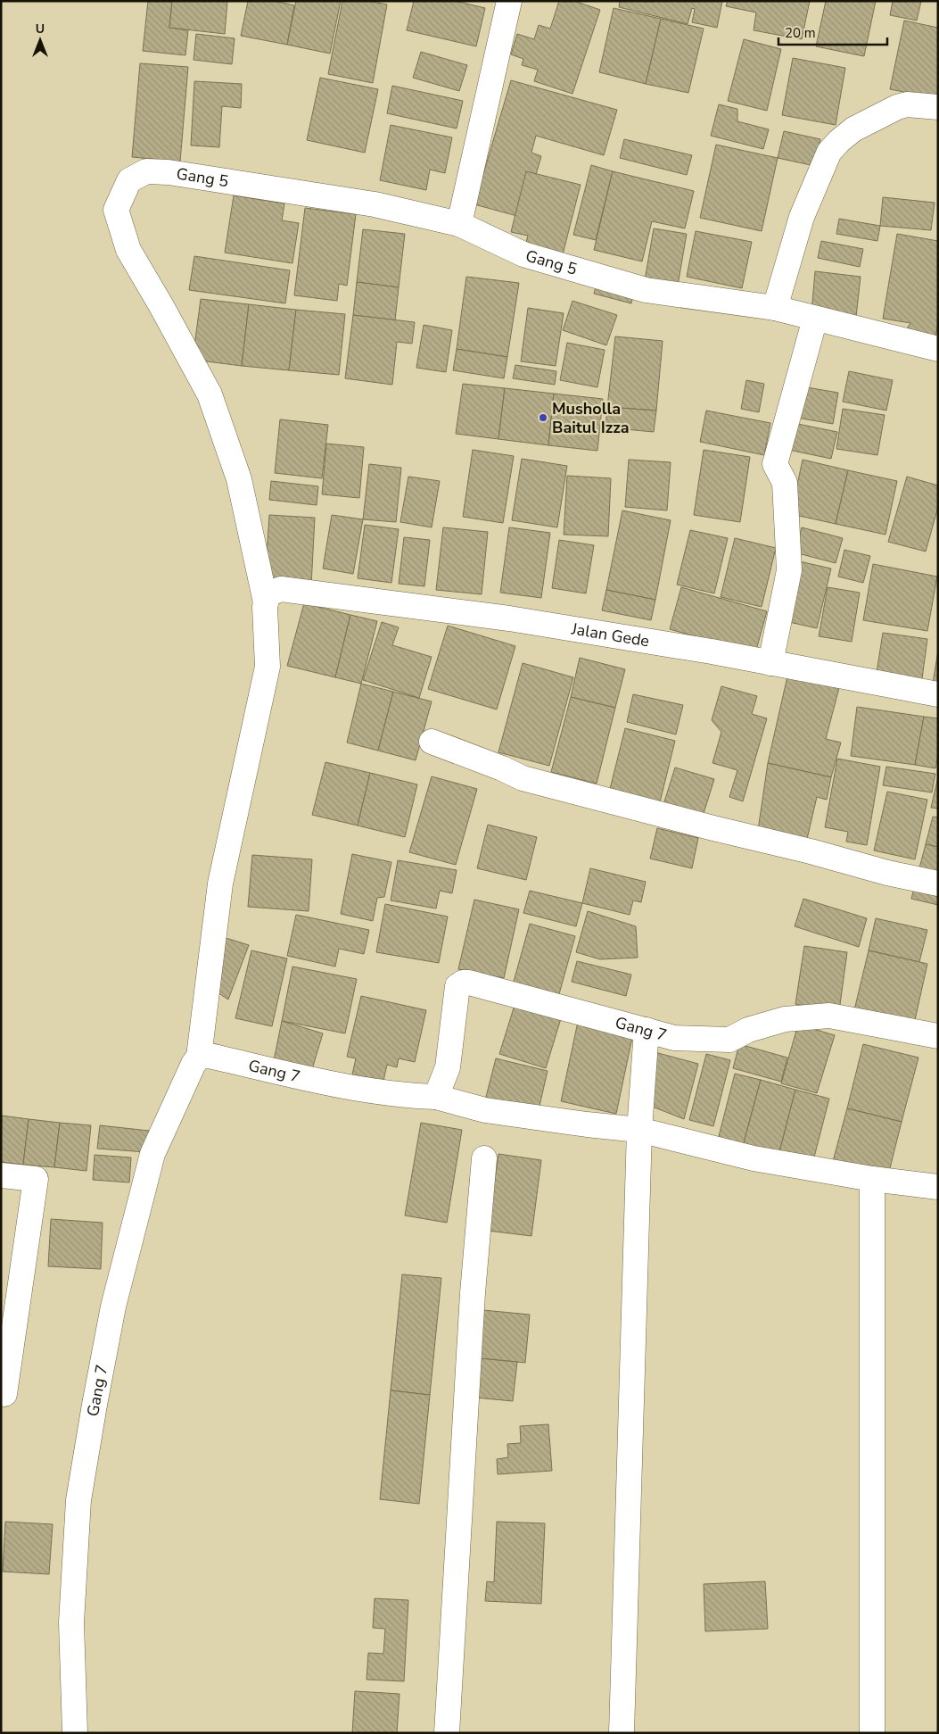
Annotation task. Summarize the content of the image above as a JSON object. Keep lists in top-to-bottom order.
{
  "streets": {
    "street": ["Gang 5", "Jalan Gede", "Gang 7"]
  },
  "crossings": [
    ["Gang 5", "Jalan Gede"],
    ["Gang 5", "Gang 7"]
  ],
  "places": ["Musholla Baitul Izza"],
  "scale_bar": "20 m",
  "north": "top"
}
